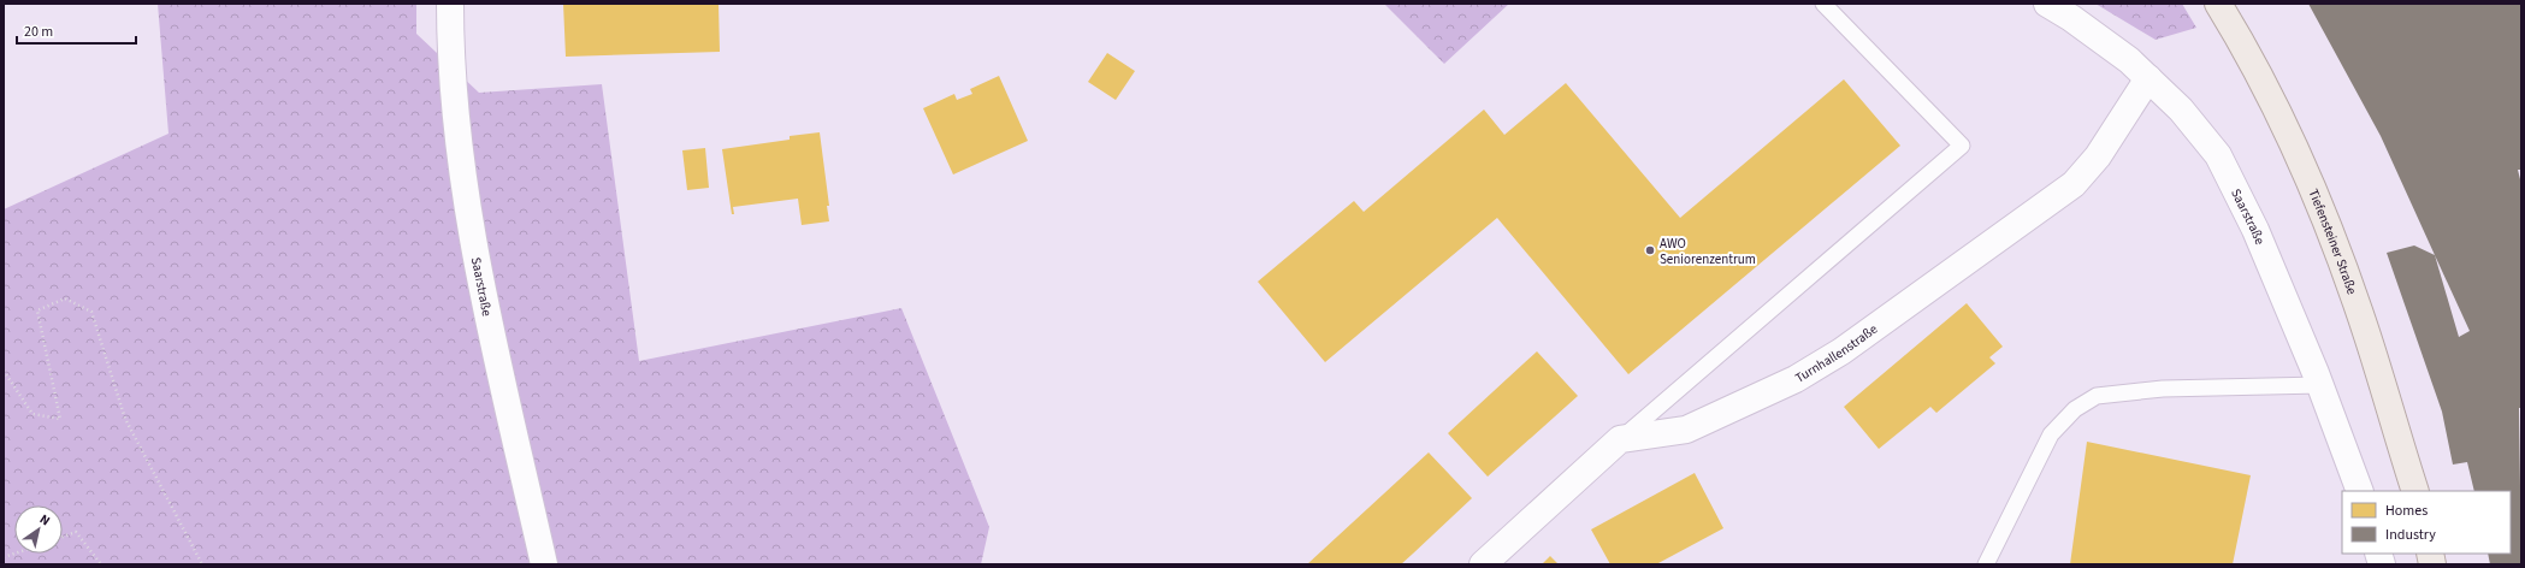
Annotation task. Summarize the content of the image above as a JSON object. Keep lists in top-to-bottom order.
{
  "streets": {
    "main road": ["Tiefensteiner Straße"],
    "street": ["Saarstraße", "Turnhallenstraße"]
  },
  "crossings": [
    ["Saarstraße", "Turnhallenstraße"]
  ],
  "places": ["AWO Seniorenzentrum"],
  "legend": ["Homes", "Industry"],
  "scale_bar": "20 m",
  "north": "top right"
}
